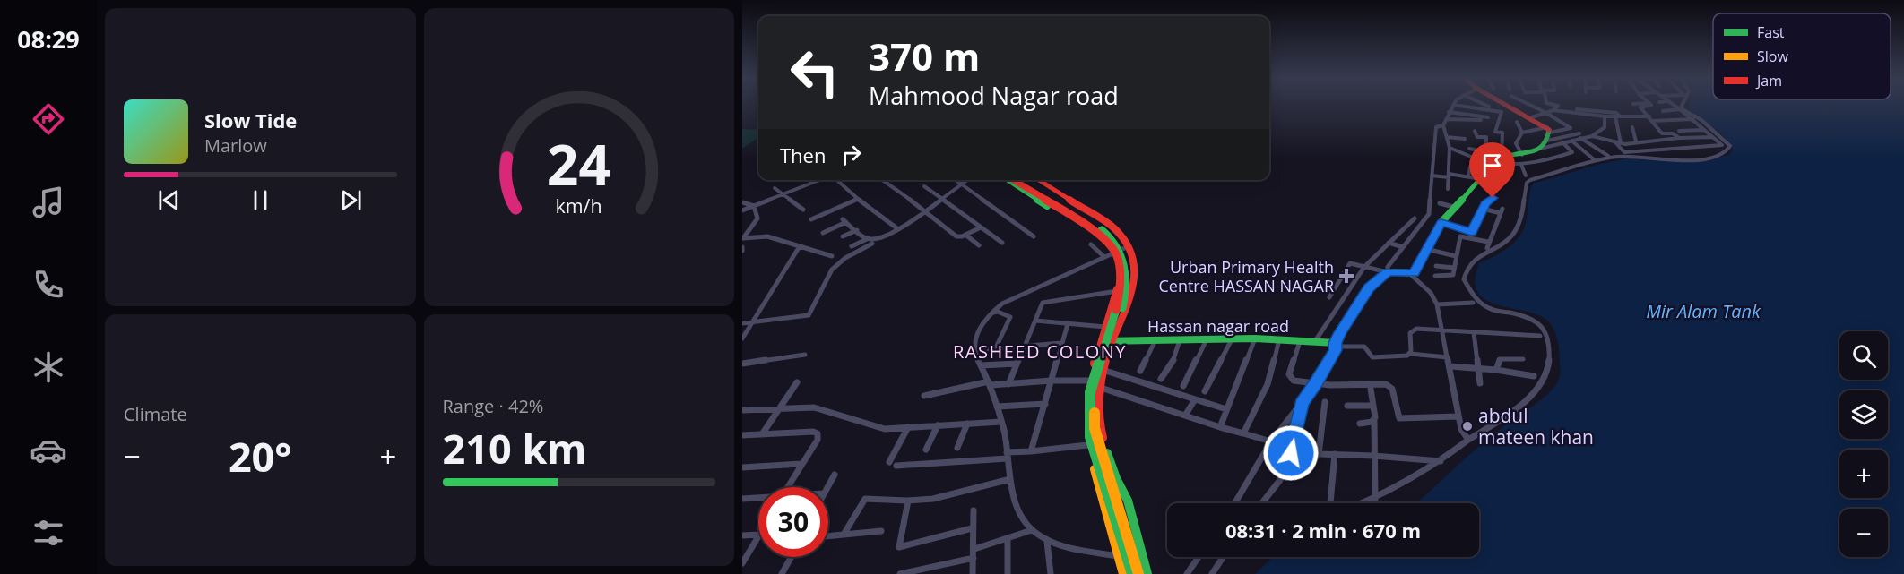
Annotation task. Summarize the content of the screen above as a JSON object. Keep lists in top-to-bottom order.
{
  "streets": {
    "main road": ["Hassan nagar road"]
  },
  "districts": ["RASHEED COLONY"],
  "water": ["Mir Alam Tank"],
  "places": {
    "health": ["Urban Primary Health Centre HASSAN NAGAR"],
    "other": ["abdul mateen khan"]
  },
  "legend": ["Fast", "Slow", "Jam"],
  "page": {
    "tabs": "08:29",
    "turn": ["370 m", "Mahmood Nagar road"],
    "song": ["Slow Tide", "Marlow"],
    "then": "Then",
    "tile": [
      "Climate",
      ["Range · 42%", "210 km"]
    ],
    "map_buttons": ["+", "−"],
    "heat": ["−", "20°", "+"],
    "limit": "30",
    "trip": "08:31 · 2 min · 670 m",
    "gauge": ["24", "km/h"]
  }
}
